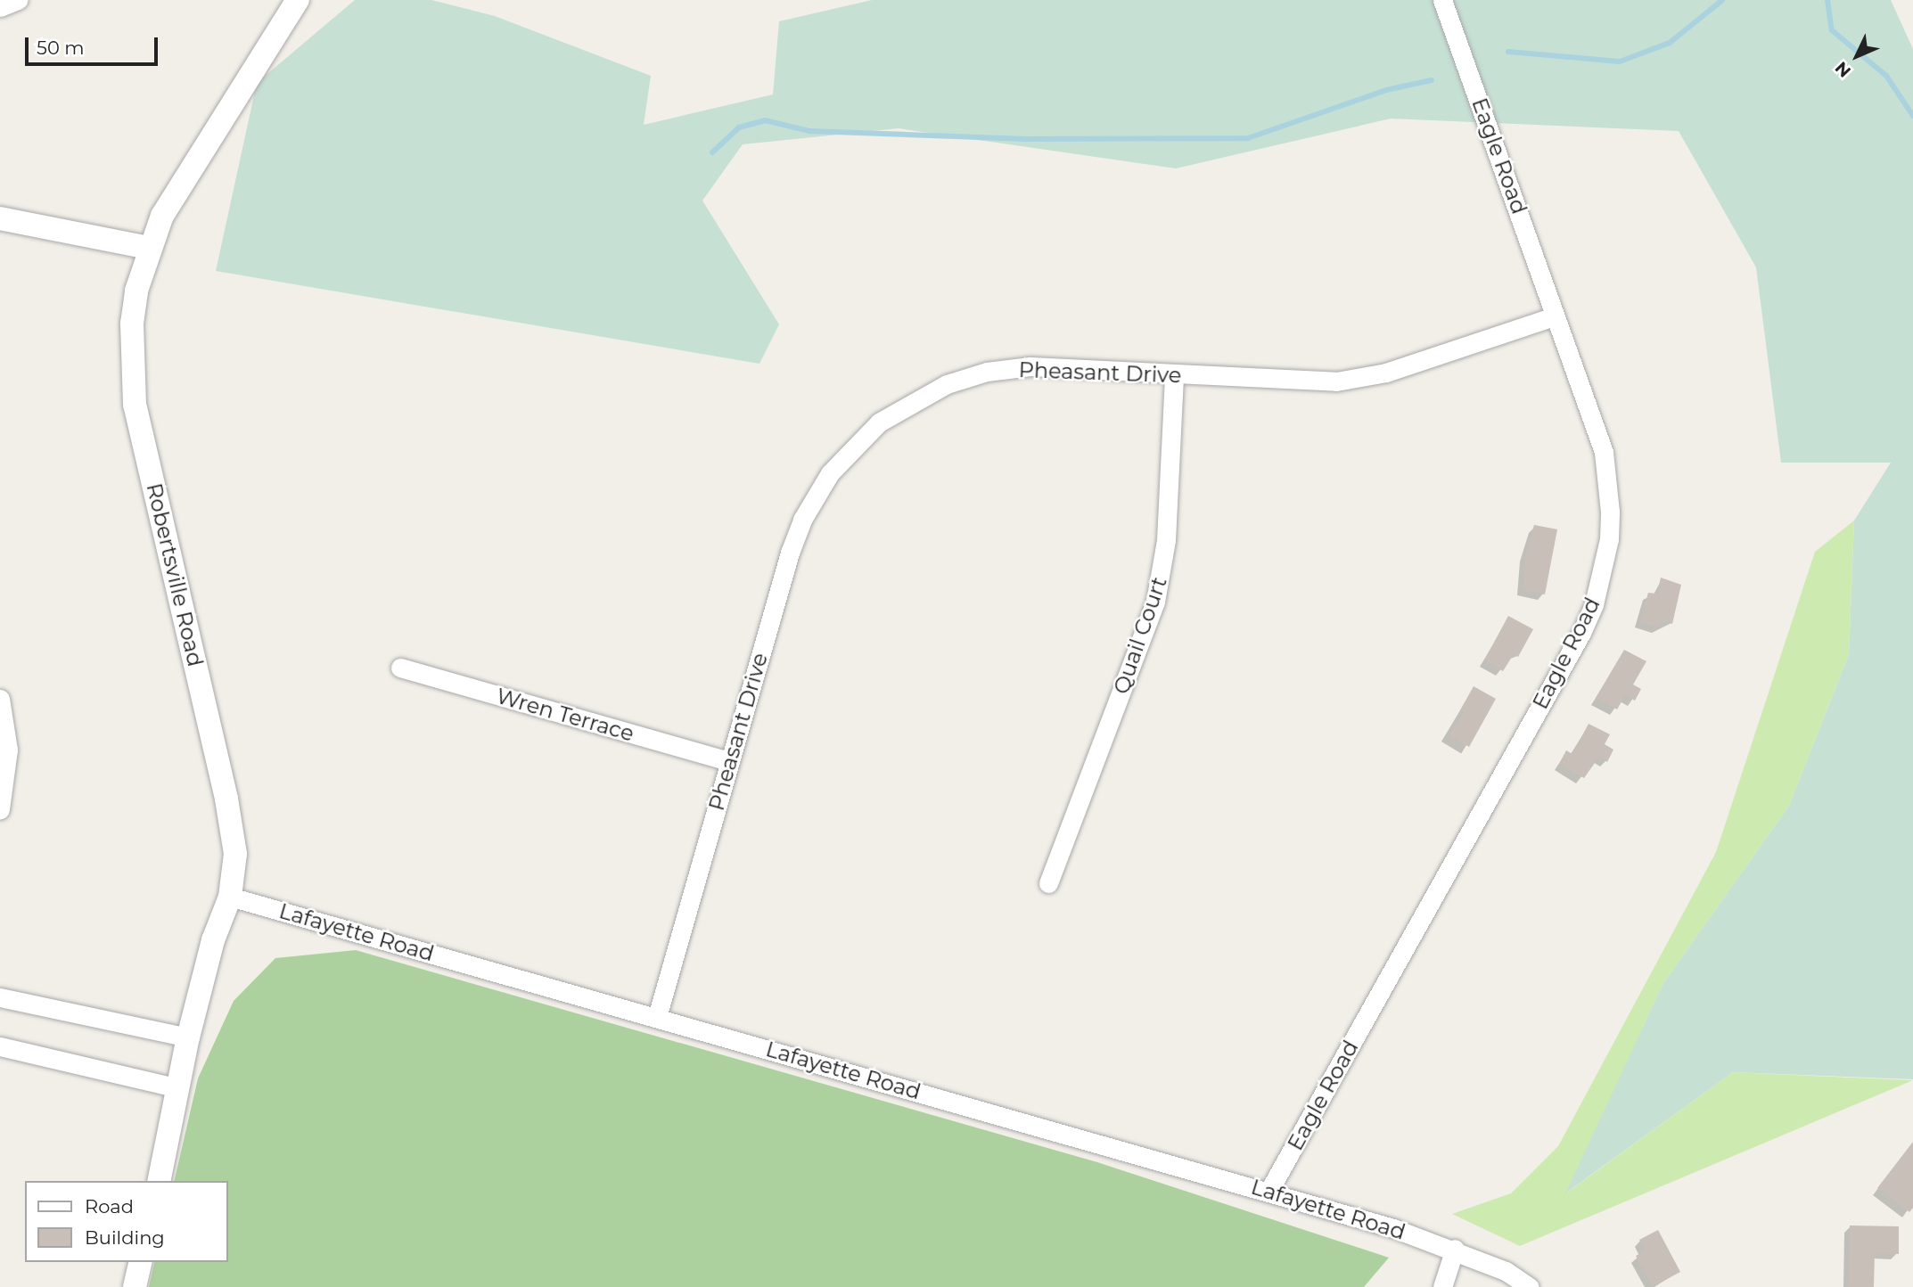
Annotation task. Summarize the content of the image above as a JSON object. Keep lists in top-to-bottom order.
{
  "streets": {
    "street": [
      "Eagle Road",
      "Pheasant Drive",
      "Robertsville Road",
      "Quail Court",
      "Wren Terrace",
      "Lafayette Road"
    ]
  },
  "crossings": [
    ["Eagle Road", "Pheasant Drive"],
    ["Eagle Road", "Lafayette Road"],
    ["Pheasant Drive", "Quail Court"],
    ["Pheasant Drive", "Wren Terrace"],
    ["Pheasant Drive", "Lafayette Road"],
    ["Robertsville Road", "Lafayette Road"]
  ],
  "legend": ["Road", "Building"],
  "scale_bar": "50 m",
  "north": "bottom left"
}
